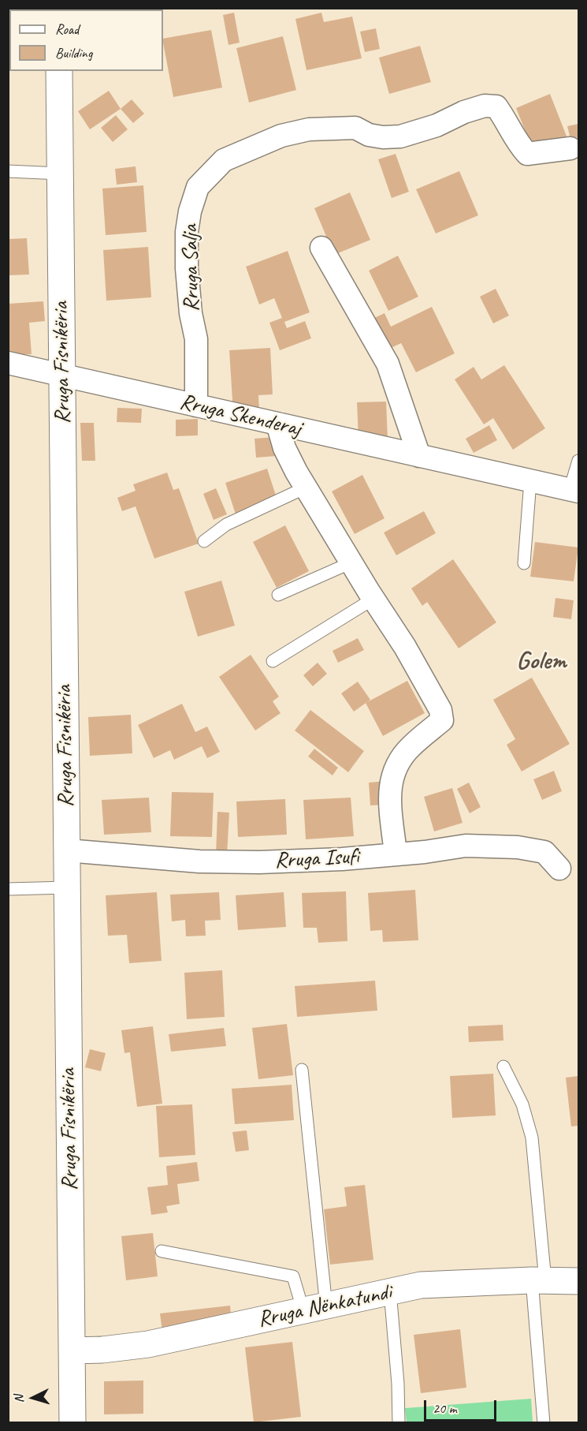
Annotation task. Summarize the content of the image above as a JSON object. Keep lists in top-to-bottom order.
{
  "streets": {
    "street": [
      "Rruga Salja",
      "Rruga Fisnikëria",
      "Rruga Skenderaj",
      "Rruga Isufi",
      "Rruga Nënkatundi"
    ]
  },
  "crossings": [
    ["Rruga Salja", "Rruga Skenderaj"],
    ["Rruga Fisnikëria", "Rruga Skenderaj"],
    ["Rruga Fisnikëria", "Rruga Isufi"],
    ["Rruga Fisnikëria", "Rruga Nënkatundi"]
  ],
  "districts": ["Golem"],
  "legend": ["Road", "Building"],
  "scale_bar": "20 m",
  "north": "left"
}
